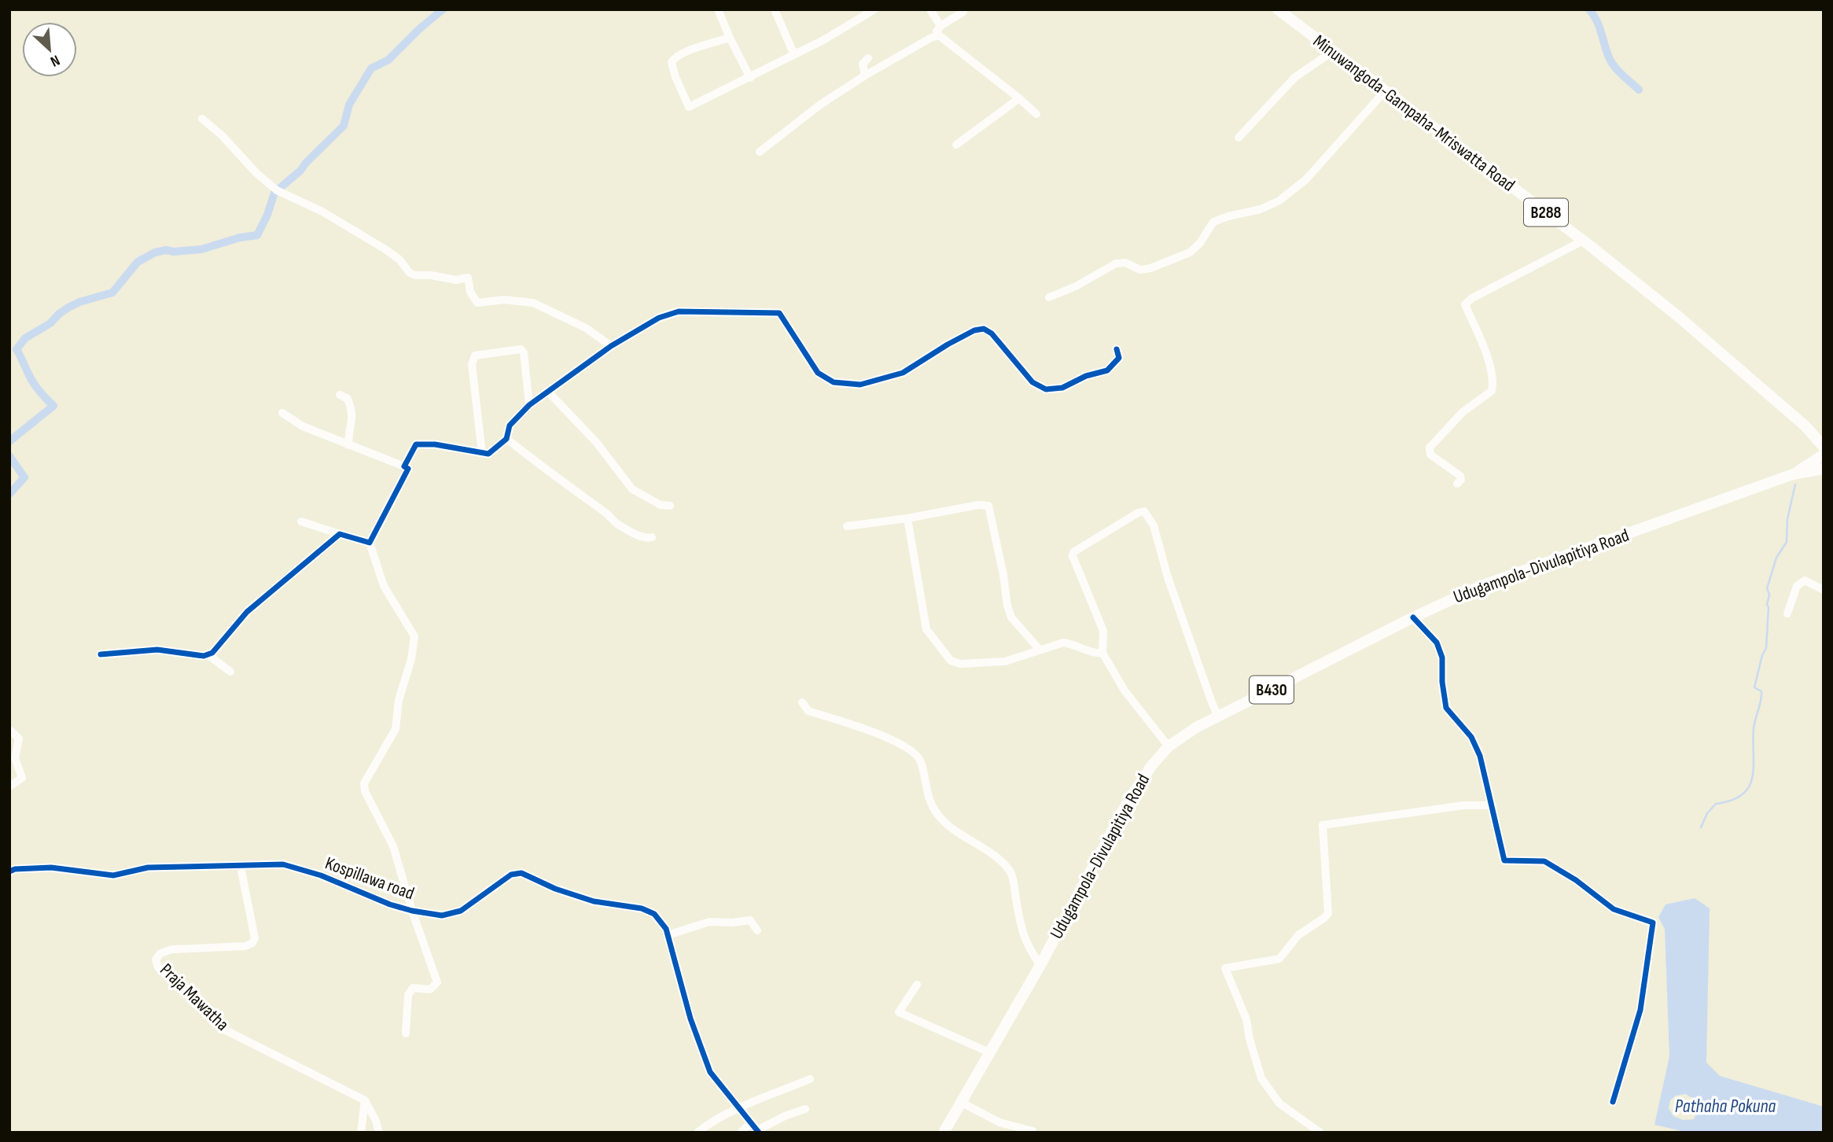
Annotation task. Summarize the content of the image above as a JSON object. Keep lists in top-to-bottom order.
{
  "streets": {
    "main road": [
      "Minuwangoda-Gampaha-Mriswatta Road",
      "B288",
      "Udugampola-Divulapitiya Road",
      "B430"
    ],
    "street": ["Kospillawa road", "Praja Mawatha"]
  },
  "crossings": [
    ["Kospillawa road", "Praja Mawatha"]
  ],
  "water": ["Pathaha Pokuna"],
  "north": "bottom right"
}
